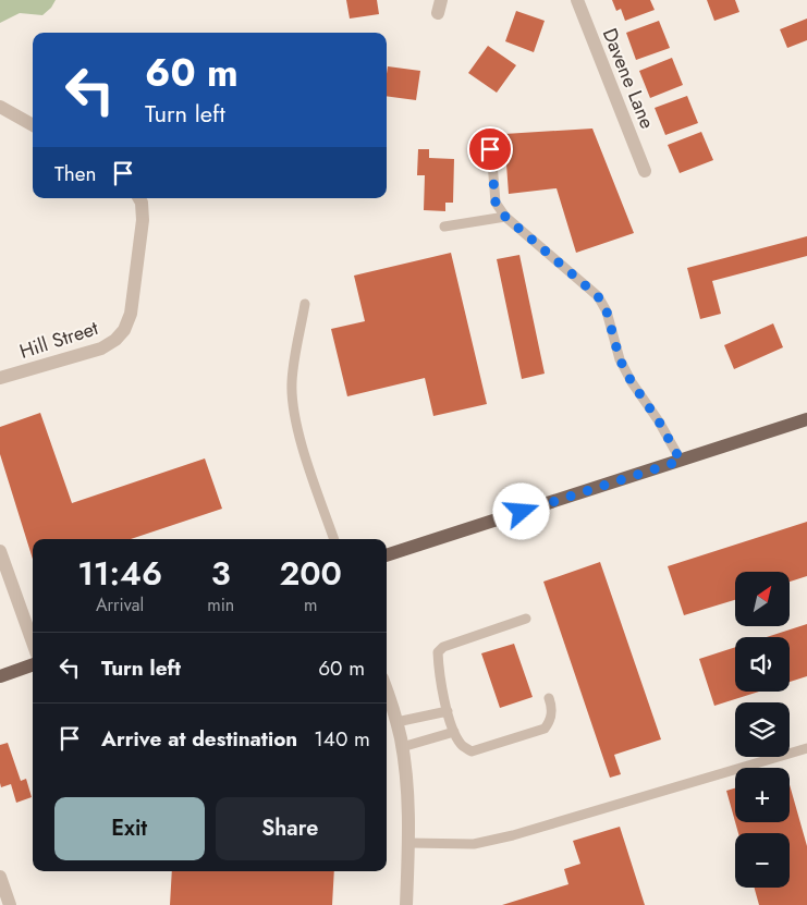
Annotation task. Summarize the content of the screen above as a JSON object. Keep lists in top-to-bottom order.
{
  "streets": {
    "street": ["Davene Lane", "Hill Street"]
  },
  "north": "top right",
  "page": {
    "turn": ["60 m", "Turn left"],
    "then": "Then",
    "eta": [
      "11:46",
      "Arrival",
      "3",
      "min",
      "200",
      "m"
    ],
    "map_buttons": ["+", "−"],
    "list": [
      {
        "name": "Turn left",
        "value": "60 m"
      },
      {
        "name": "Arrive at destination",
        "value": "140 m"
      }
    ],
    "buttons": ["Exit", "Share"]
  }
}
